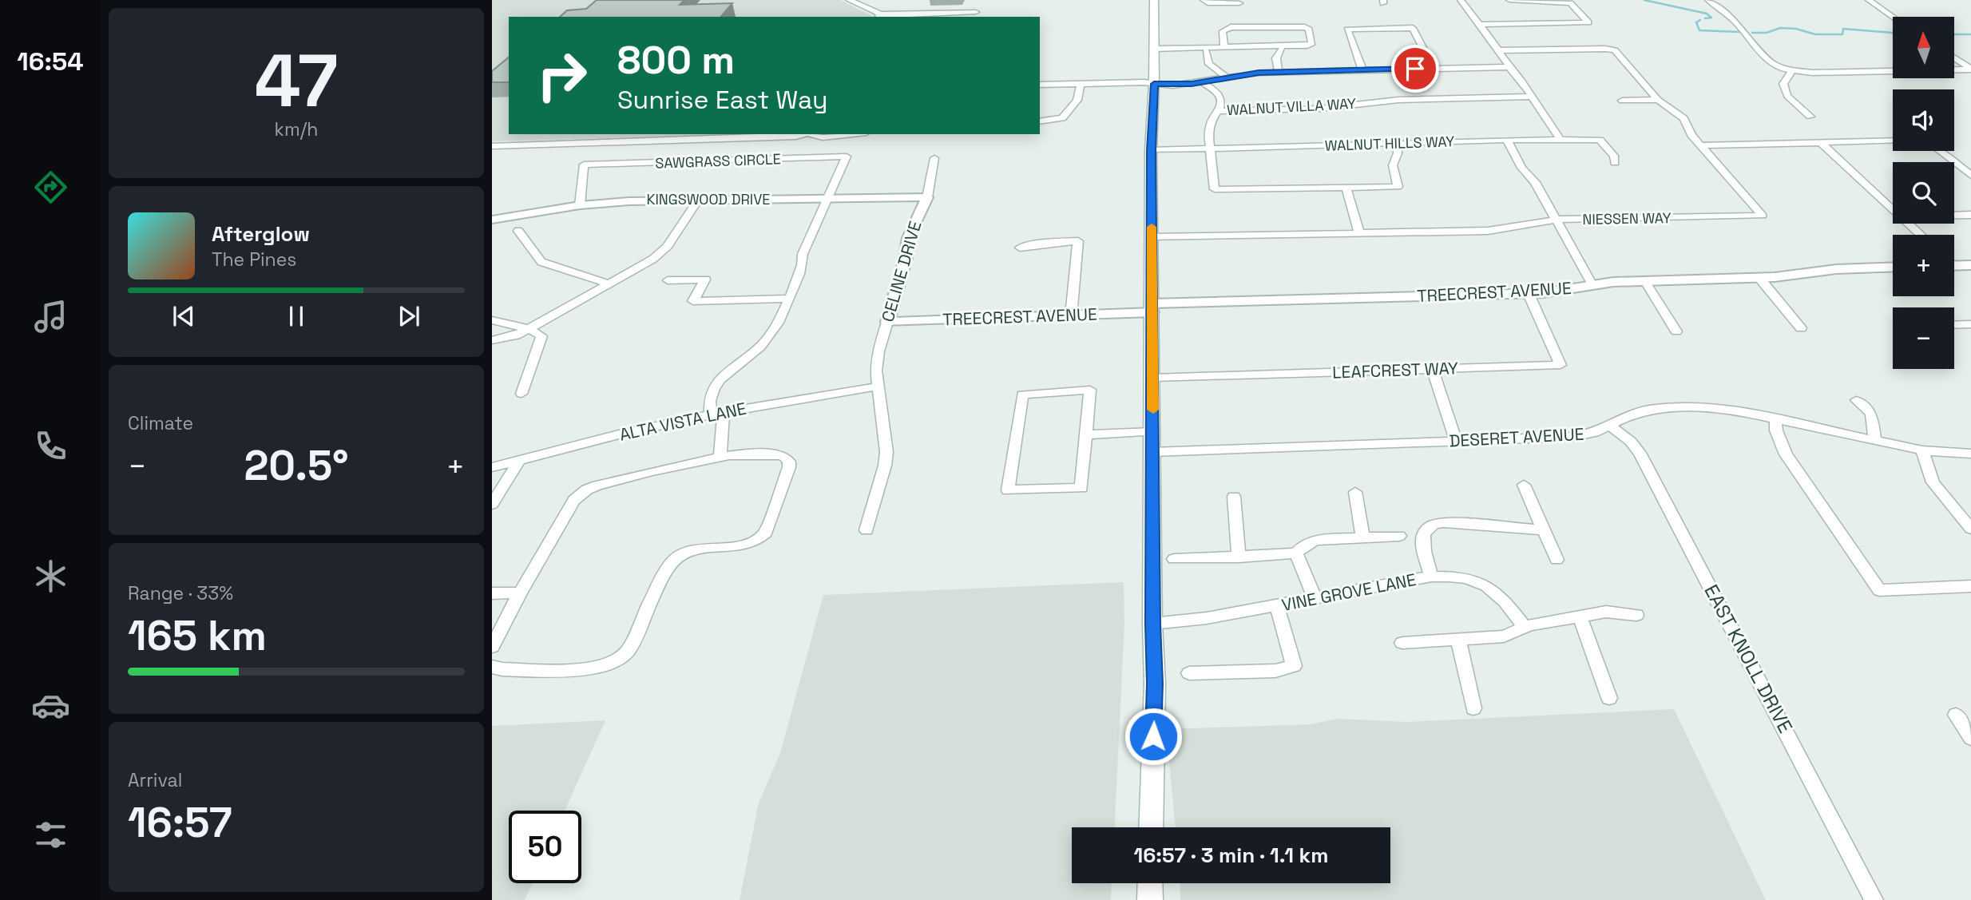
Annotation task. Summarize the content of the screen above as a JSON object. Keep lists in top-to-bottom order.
{
  "streets": {
    "street": [
      "WALNUT VILLA WAY",
      "WALNUT HILLS WAY",
      "SAWGRASS CIRCLE",
      "KINGSWOOD DRIVE",
      "NIESSEN WAY",
      "CELINE DRIVE",
      "TREECREST AVENUE",
      "LEAFCREST WAY",
      "ALTA VISTA LANE",
      "DESERET AVENUE",
      "VINE GROVE LANE",
      "EAST KNOLL DRIVE"
    ]
  },
  "crossings": [
    ["SAWGRASS CIRCLE", "KINGSWOOD DRIVE"],
    ["KINGSWOOD DRIVE", "CELINE DRIVE"],
    ["CELINE DRIVE", "TREECREST AVENUE"],
    ["CELINE DRIVE", "ALTA VISTA LANE"],
    ["TREECREST AVENUE", "LEAFCREST WAY"],
    ["DESERET AVENUE", "EAST KNOLL DRIVE"]
  ],
  "north": "top",
  "page": {
    "tabs": "16:54",
    "tile": [
      ["47", "km/h"],
      "Climate",
      ["Range · 33%", "165 km"],
      ["Arrival", "16:57"]
    ],
    "map_buttons": ["+", "−"],
    "turn": ["800 m", "Sunrise East Way"],
    "song": ["Afterglow", "The Pines"],
    "heat": ["−", "20.5°", "+"],
    "limit": "50",
    "trip": "16:57 · 3 min · 1.1 km"
  }
}
